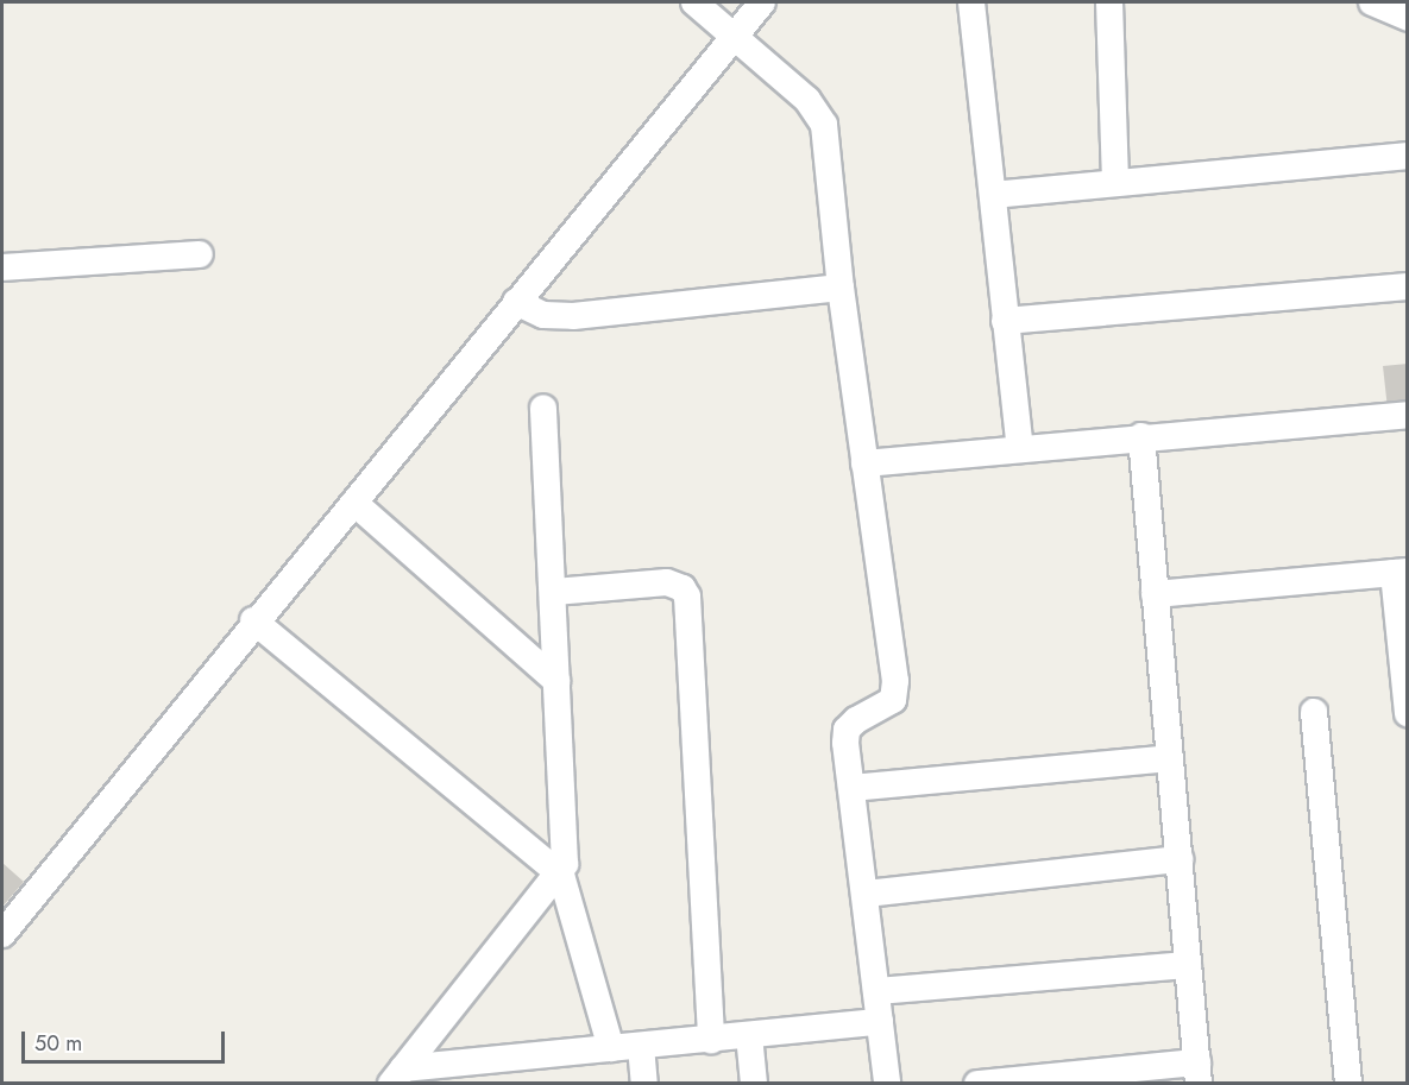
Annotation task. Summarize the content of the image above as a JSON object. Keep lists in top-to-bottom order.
{
  "scale_bar": "50 m"
}
